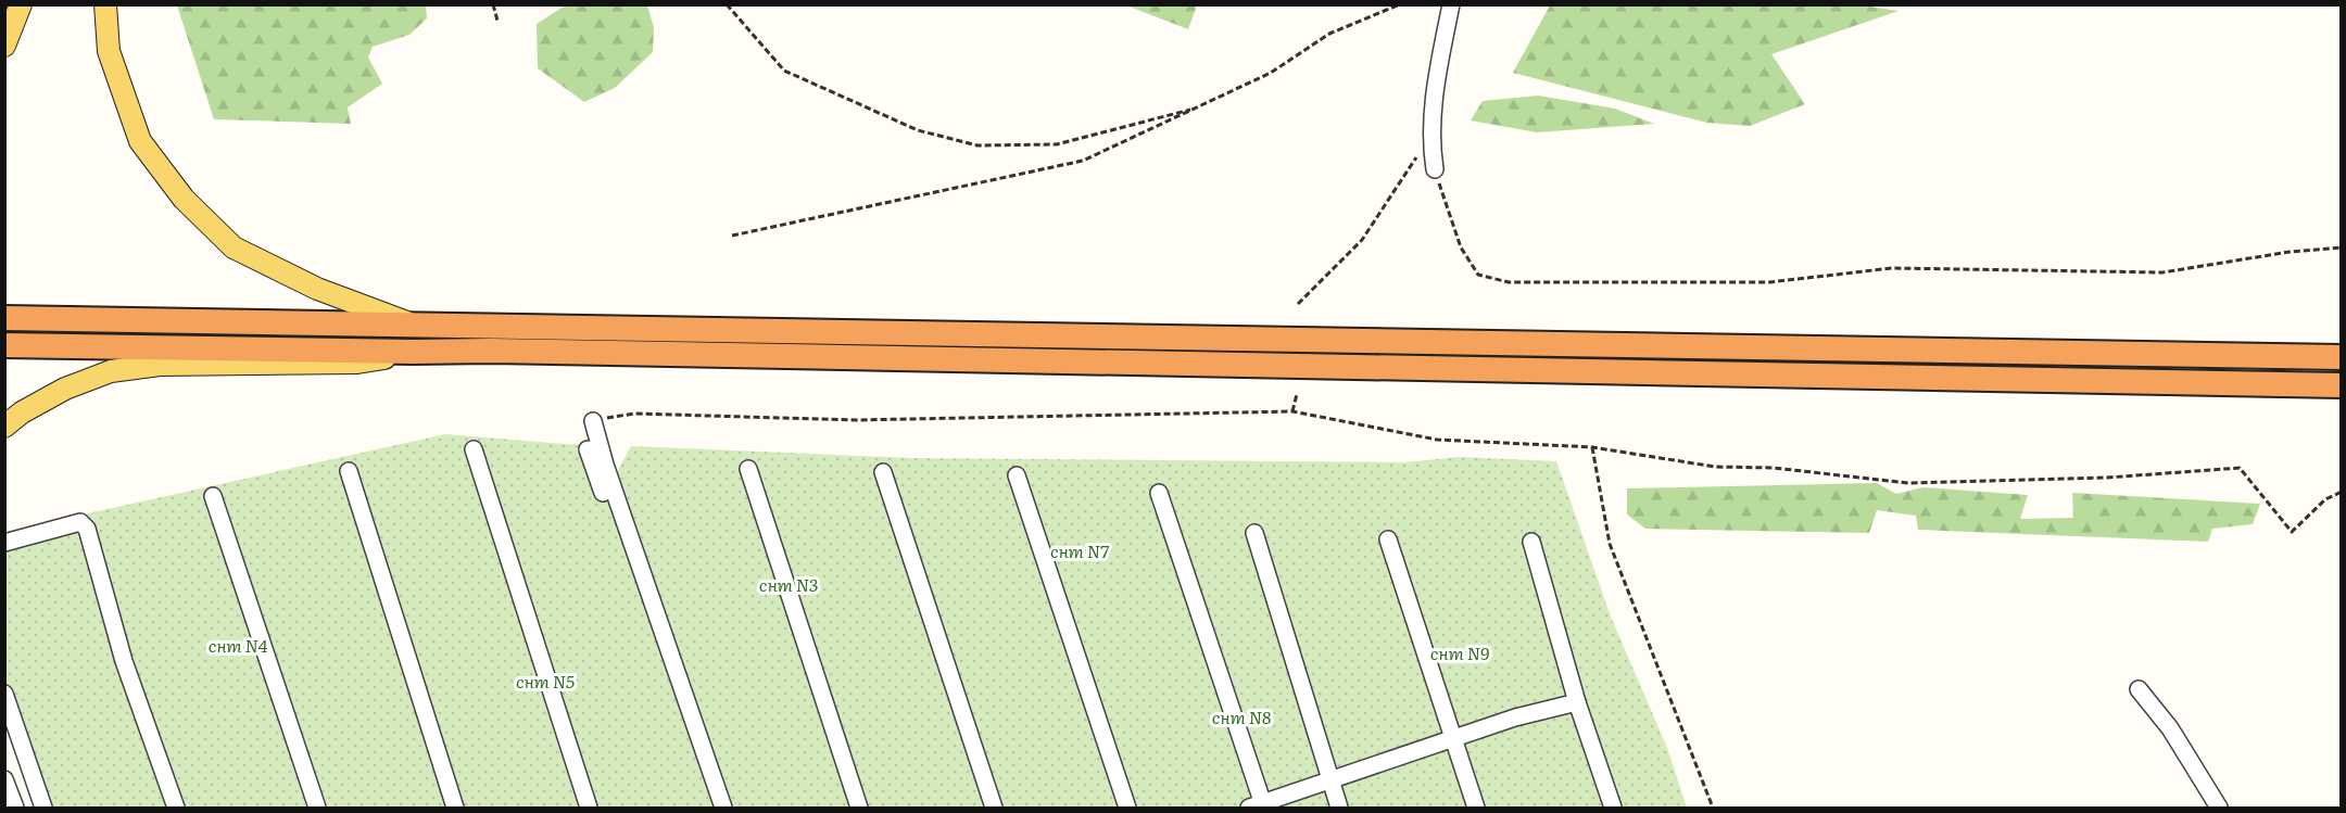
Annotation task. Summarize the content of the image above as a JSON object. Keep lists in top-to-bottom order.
{
  "parks": [
    "снт N7",
    "снт N3",
    "снт N4",
    "снт N9",
    "снт N5",
    "снт N8"
  ]
}
